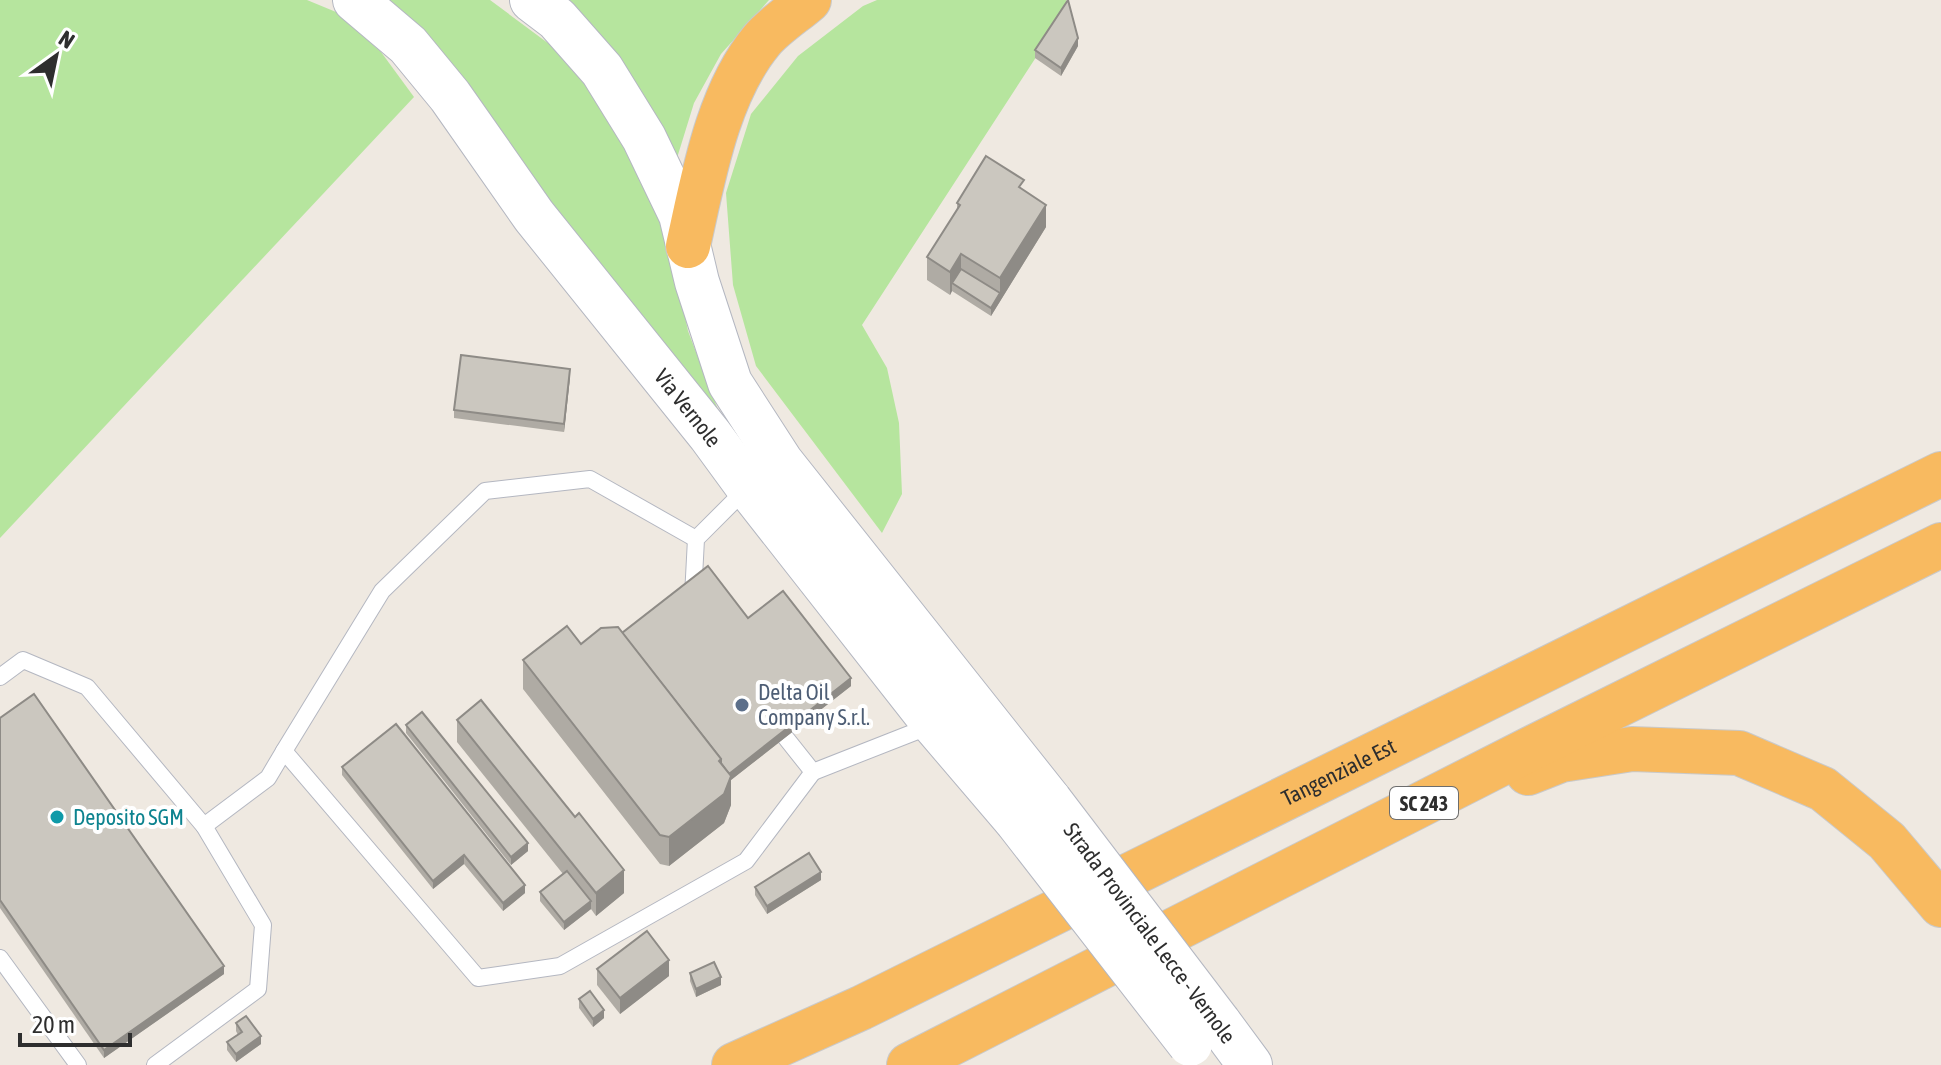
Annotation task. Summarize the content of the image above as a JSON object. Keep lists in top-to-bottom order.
{
  "streets": {
    "highway": ["Tangenziale Est", "SC 243"],
    "main road": ["Via Vernole", "Strada Provinciale Lecce - Vernole"]
  },
  "crossings": [
    ["Via Vernole", "Strada Provinciale Lecce - Vernole"]
  ],
  "places": ["Delta Oil Company S.r.l.", "Deposito SGM"],
  "scale_bar": "20 m",
  "north": "top right"
}
